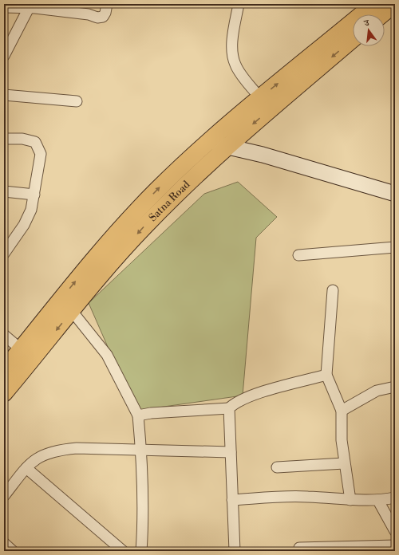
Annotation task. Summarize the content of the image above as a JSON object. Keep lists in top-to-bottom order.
{
  "streets": {
    "main road": ["Satna Road"]
  },
  "north": "top"
}
